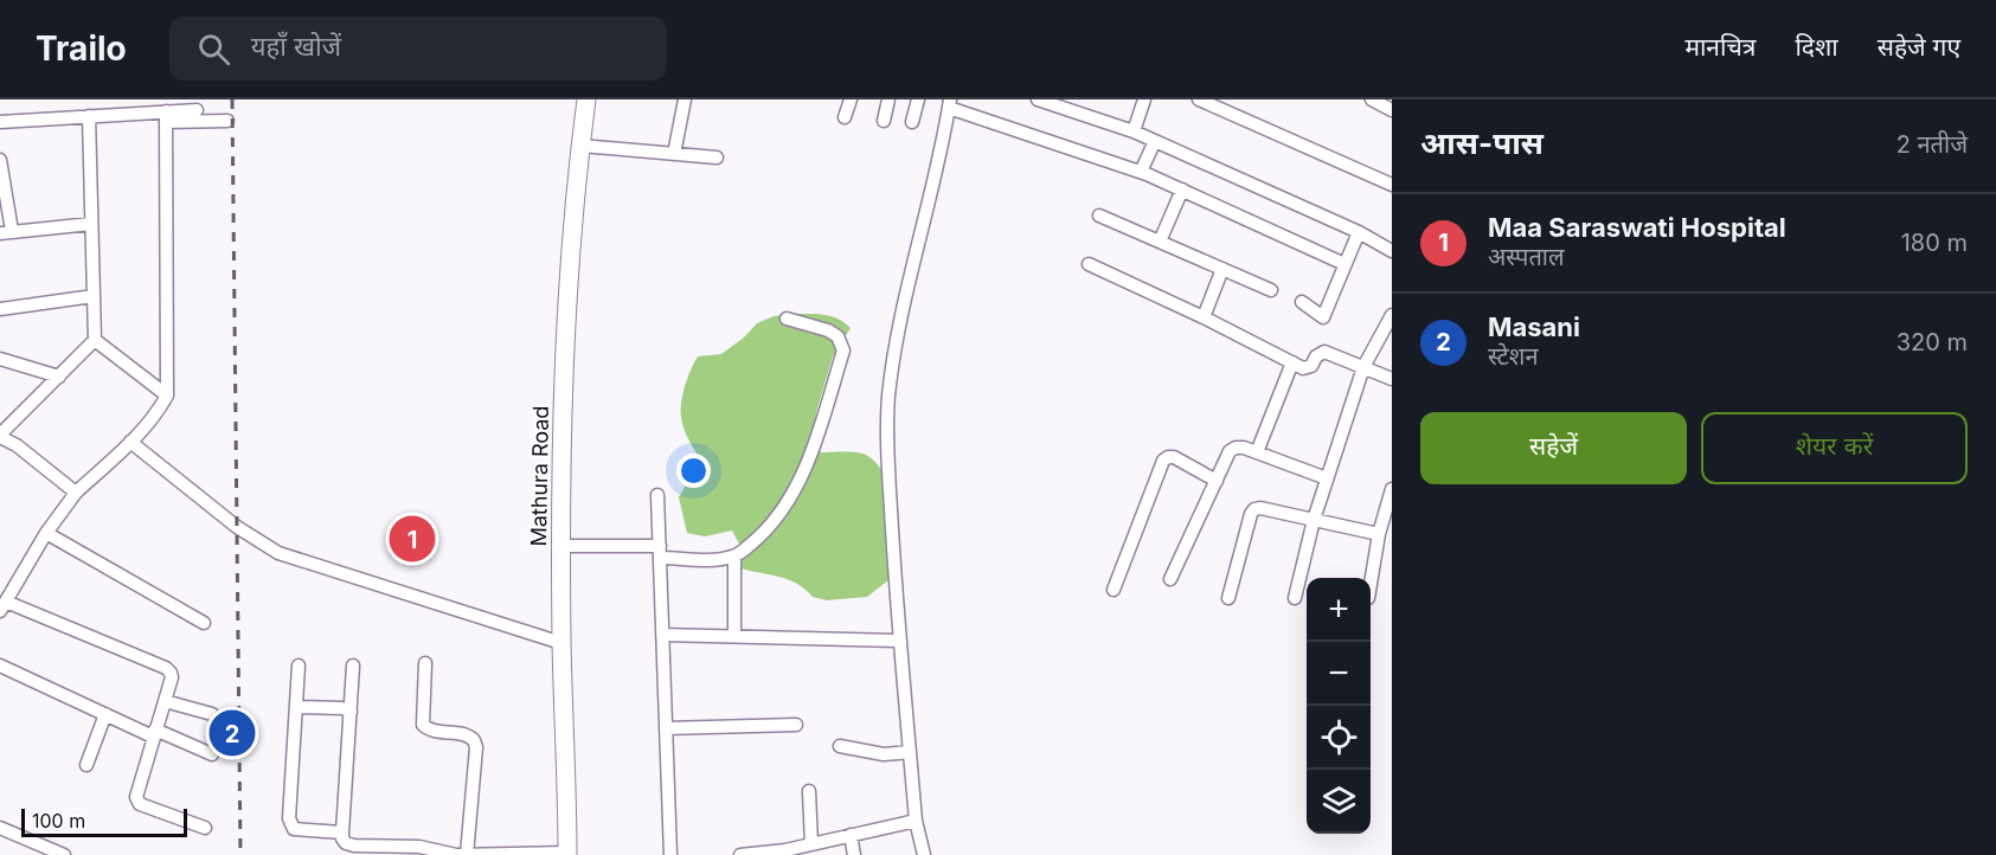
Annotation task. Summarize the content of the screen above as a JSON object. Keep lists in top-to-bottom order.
{
  "streets": {
    "main road": ["Mathura Road"]
  },
  "scale_bar": "100 m",
  "page": {
    "header": "Trailo",
    "search": "यहाँ खोजें",
    "nav": ["मानचित्र", "दिशा", "सहेजे गए"],
    "heading": ["आस-पास", "2 नतीजे"],
    "list": [
      {
        "mark": "1",
        "name": "Maa Saraswati Hospital",
        "note": "अस्पताल",
        "value": "180 m"
      },
      {
        "mark": "2",
        "name": "Masani",
        "note": "स्टेशन",
        "value": "320 m"
      }
    ],
    "buttons": ["सहेजें", "शेयर करें"],
    "pins": ["1", "2"],
    "map_buttons": ["+", "−"],
    "scale": "100 m"
  }
}
